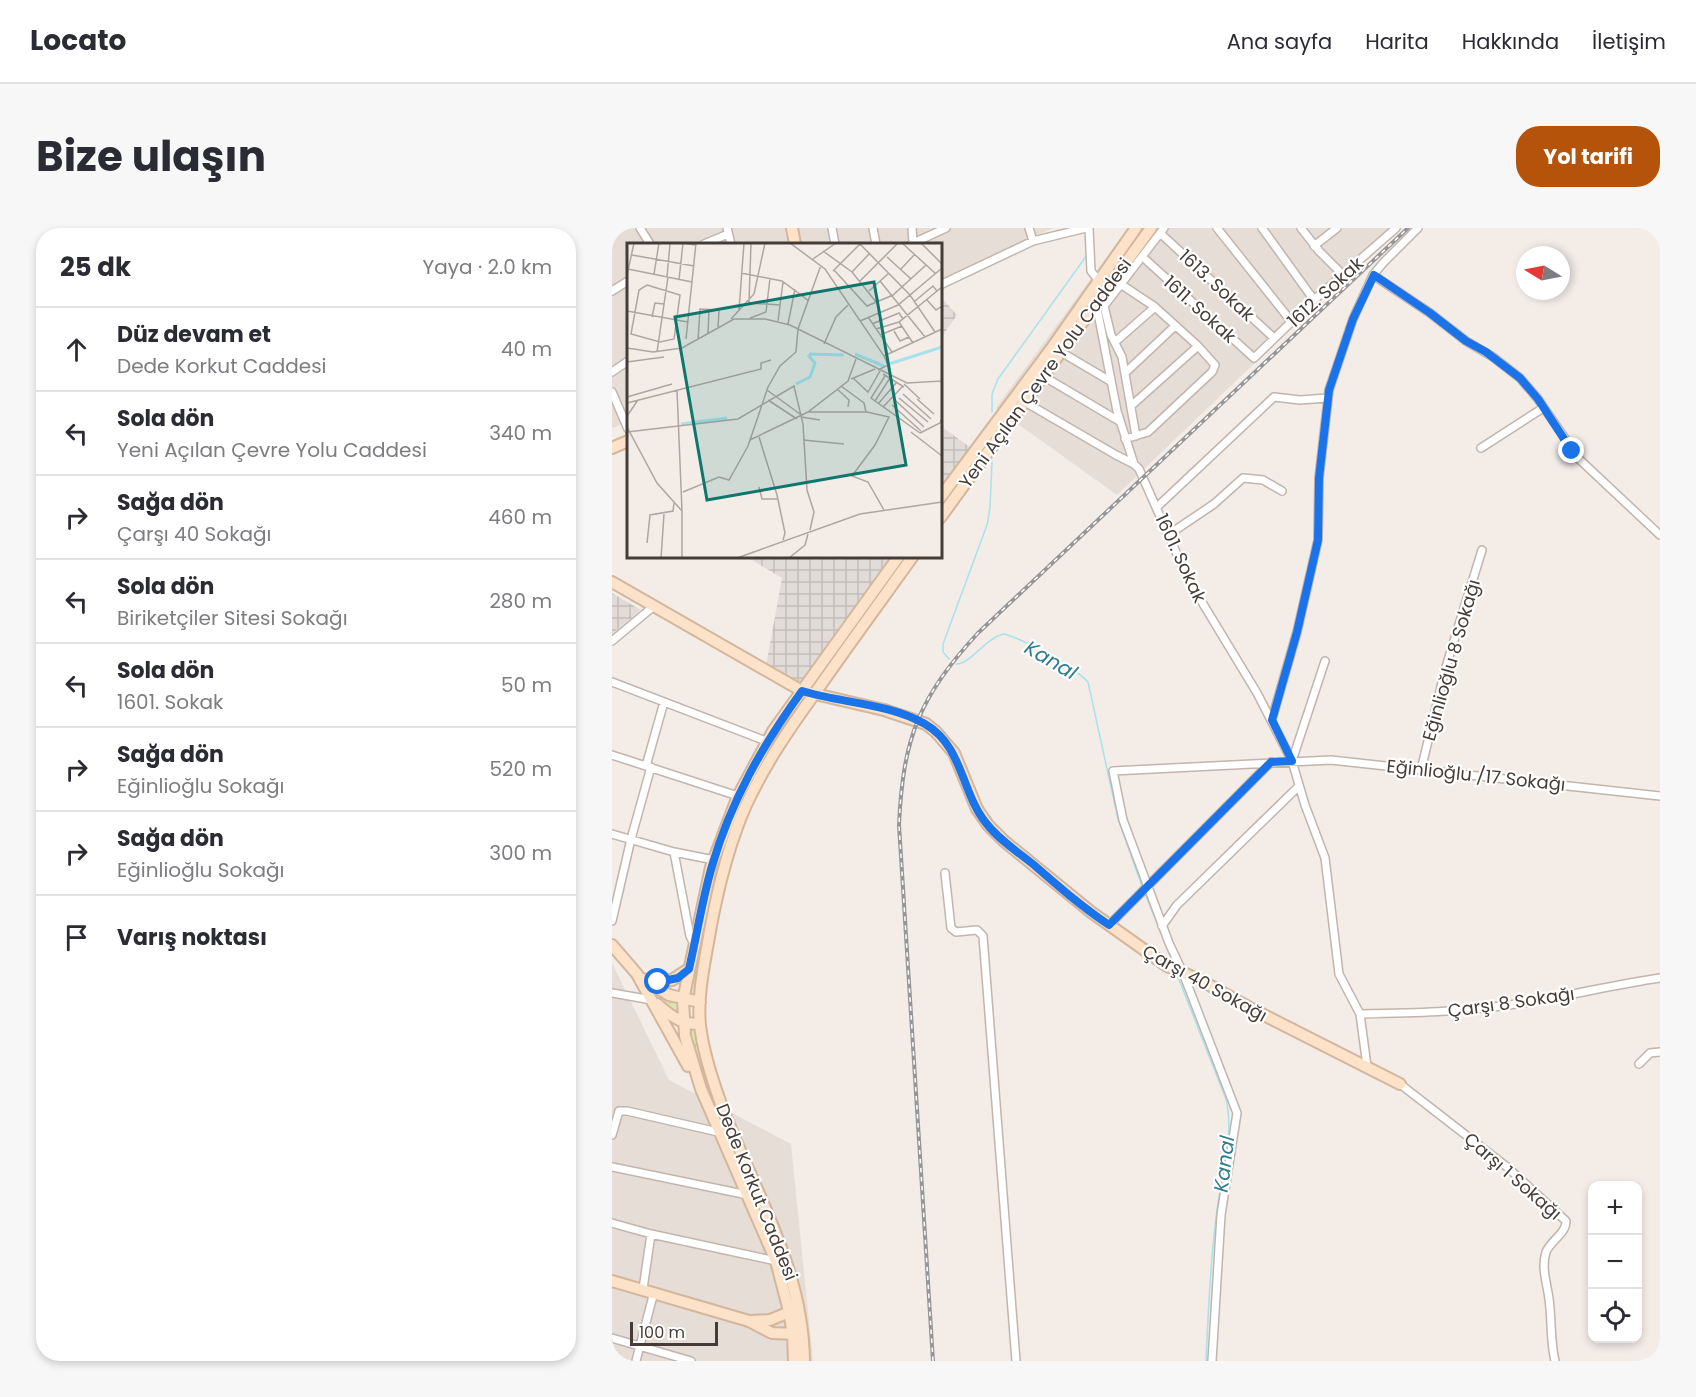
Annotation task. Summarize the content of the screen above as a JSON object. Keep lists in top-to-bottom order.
{
  "streets": {
    "main road": ["Yeni Açılan Çevre Yolu Caddesi", "Çarşı 40 Sokağı", "Dede Korkut Caddesi"],
    "street": [
      "1613. Sokak",
      "1612. Sokak",
      "1611. Sokak",
      "1601. Sokak",
      "Eğinlioğlu 8 Sokağı",
      "Eğinlioğlu /17 Sokağı",
      "Çarşı 8 Sokağı",
      "Çarşı 1 Sokağı"
    ]
  },
  "crossings": [
    ["1613. Sokak", "1612. Sokak"],
    ["1613. Sokak", "Yeni Açılan Çevre Yolu Caddesi"],
    ["1612. Sokak", "1611. Sokak"],
    ["Yeni Açılan Çevre Yolu Caddesi", "1601. Sokak"],
    ["1601. Sokak", "Eğinlioğlu /17 Sokağı"],
    ["1601. Sokak", "Çarşı 40 Sokağı"],
    ["1601. Sokak", "Çarşı 8 Sokağı"],
    ["Eğinlioğlu 8 Sokağı", "Eğinlioğlu /17 Sokağı"],
    ["Çarşı 40 Sokağı", "Çarşı 1 Sokağı"]
  ],
  "water": ["Kanal"],
  "scale_bar": "100 m",
  "north": "left",
  "page": {
    "header": "Locato",
    "nav": [
      "Ana sayfa",
      "Harita",
      "Hakkında",
      "İletişim"
    ],
    "title": "Bize ulaşın",
    "buttons": "Yol tarifi",
    "heading": ["25 dk", "Yaya · 2.0 km"],
    "list": [
      ["Düz devam et", "Dede Korkut Caddesi", "40 m"],
      ["Sola dön", "Yeni Açılan Çevre Yolu Caddesi", "340 m"],
      ["Sağa dön", "Çarşı 40 Sokağı", "460 m"],
      ["Sola dön", "Biriketçiler Sitesi Sokağı", "280 m"],
      ["Sola dön", "1601. Sokak", "50 m"],
      ["Sağa dön", "Eğinlioğlu Sokağı", "520 m"],
      ["Sağa dön", "Eğinlioğlu Sokağı", "300 m"],
      "Varış noktası"
    ],
    "map_buttons": ["+", "−"],
    "scale": "100 m"
  }
}
